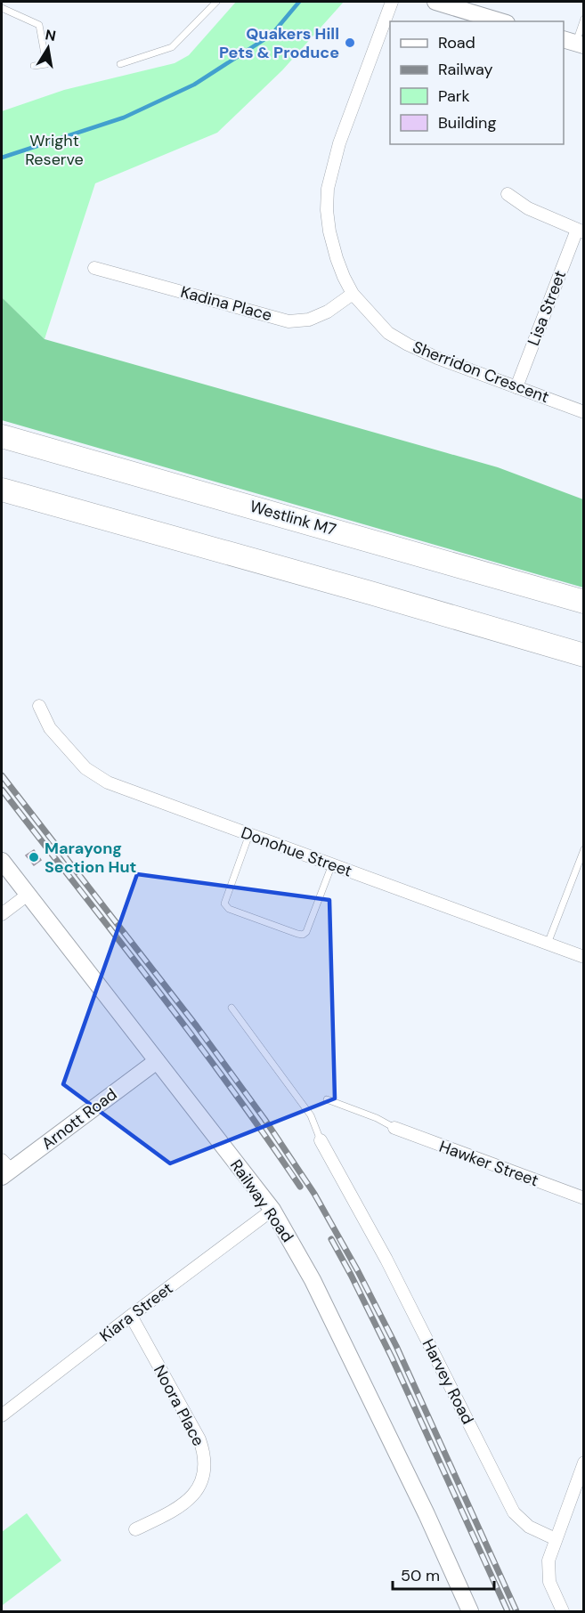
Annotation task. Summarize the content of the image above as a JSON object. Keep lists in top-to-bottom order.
{
  "streets": {
    "highway": ["Westlink M7"],
    "street": [
      "Kadina Place",
      "Lisa Street",
      "Sherridon Crescent",
      "Donohue Street",
      "Arnott Road",
      "Hawker Street",
      "Railway Road",
      "Kiara Street",
      "Harvey Road",
      "Noora Place"
    ]
  },
  "crossings": [
    ["Kadina Place", "Sherridon Crescent"],
    ["Lisa Street", "Sherridon Crescent"],
    ["Arnott Road", "Railway Road"],
    ["Railway Road", "Kiara Street"],
    ["Kiara Street", "Noora Place"]
  ],
  "parks": ["Wright Reserve"],
  "places": ["Quakers Hill Pets & Produce", "Marayong Section Hut"],
  "legend": [
    "Road",
    "Railway",
    "Park",
    "Building"
  ],
  "scale_bar": "50 m",
  "north": "top"
}
